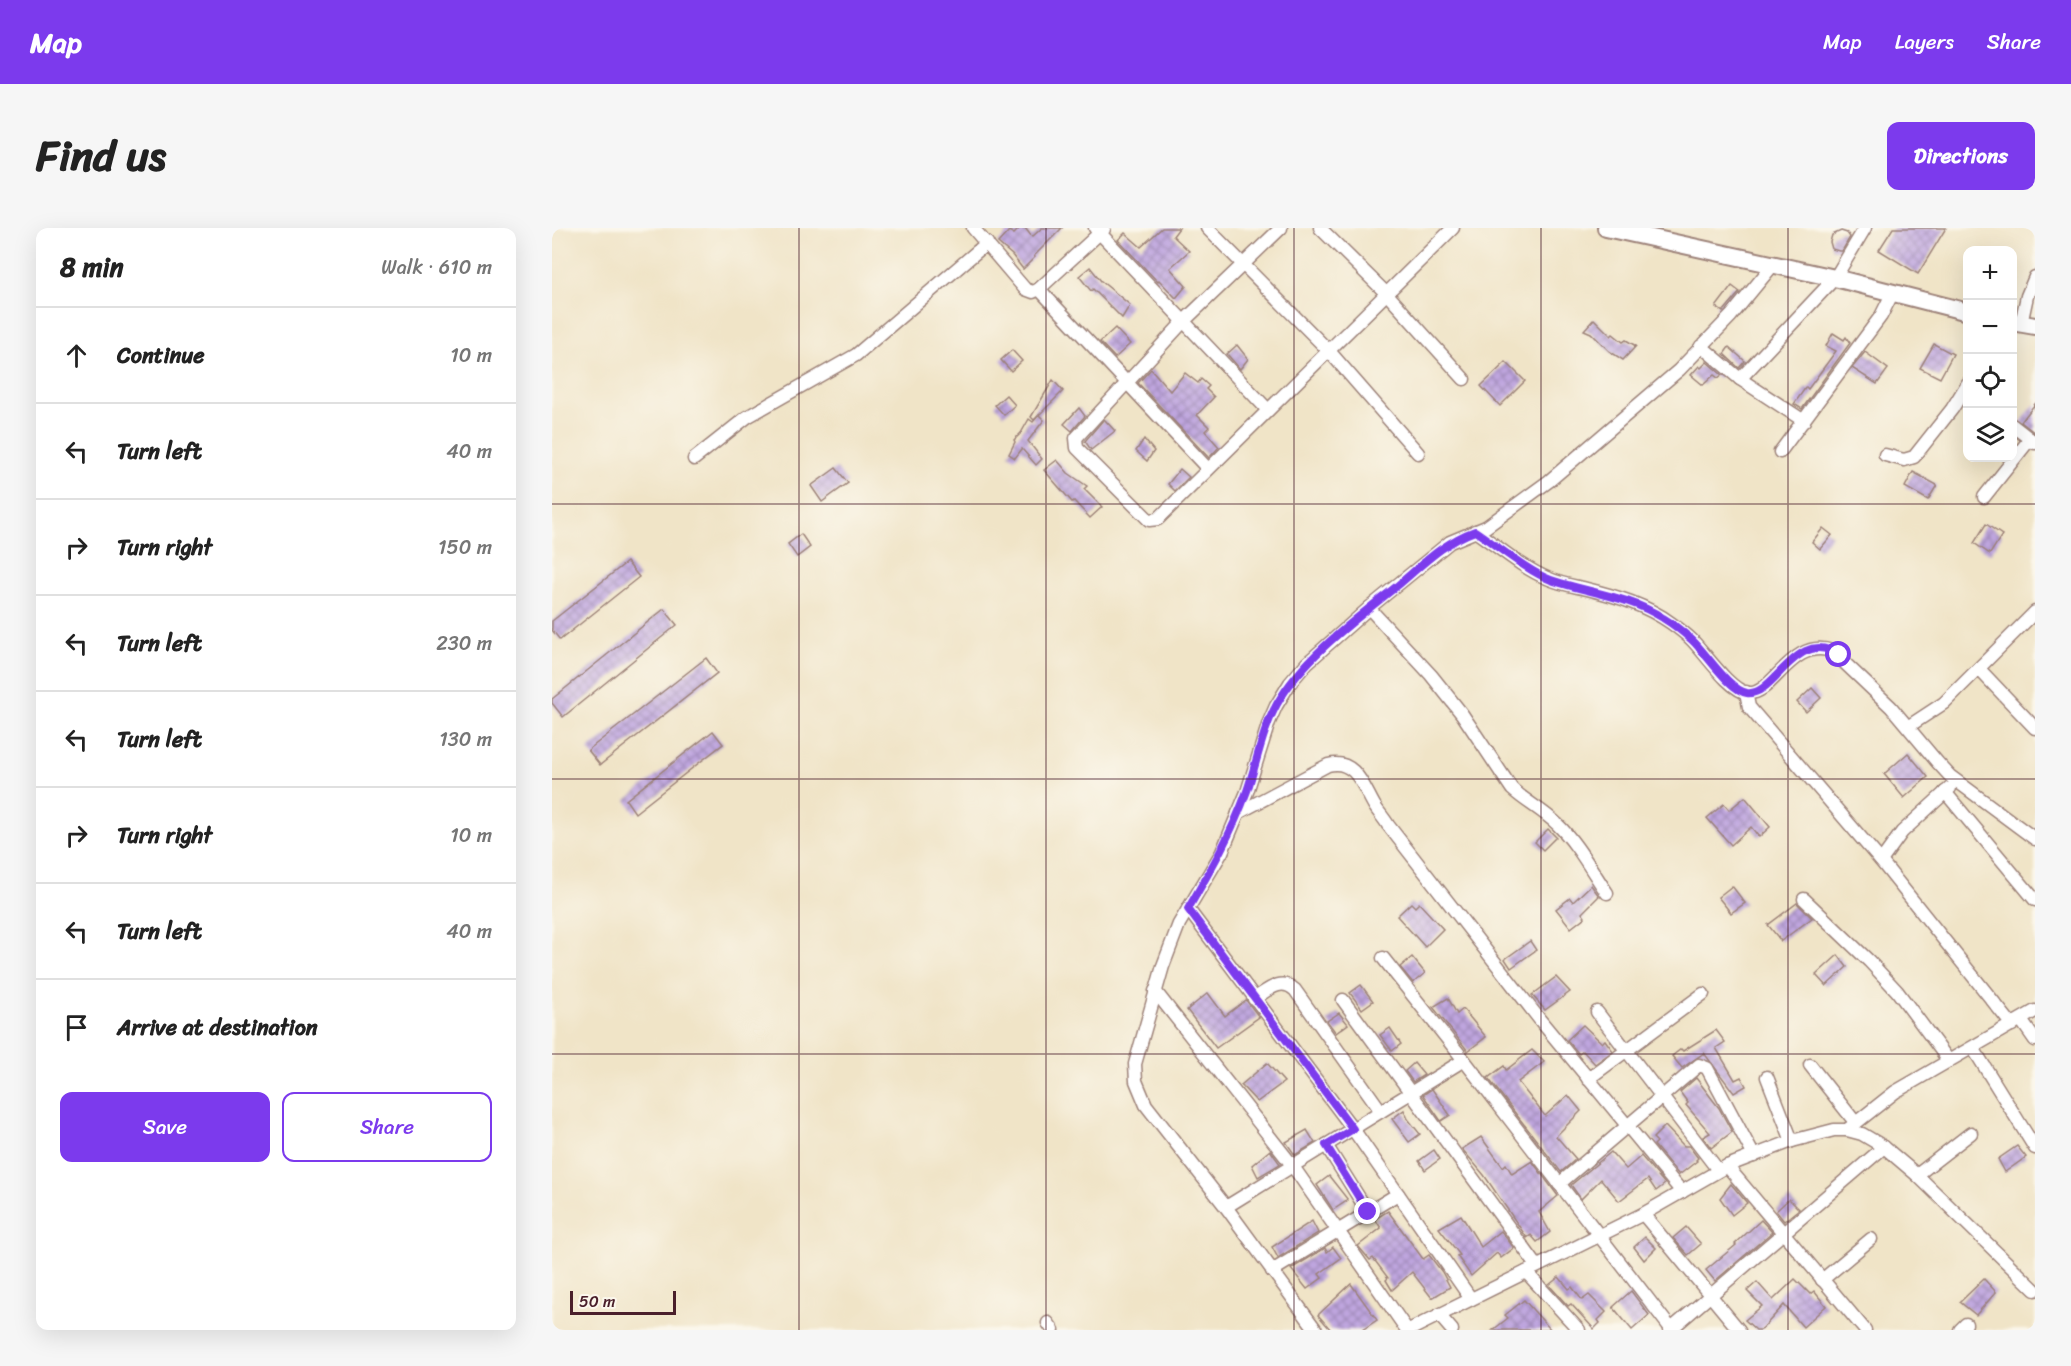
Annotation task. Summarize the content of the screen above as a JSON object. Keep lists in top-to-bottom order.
{
  "scale_bar": "50 m",
  "page": {
    "header": "Map",
    "nav": ["Map", "Layers", "Share"],
    "title": "Find us",
    "buttons": [
      "Directions",
      ["Save", "Share"]
    ],
    "heading": ["8 min", "Walk · 610 m"],
    "map_buttons": ["+", "−"],
    "list": [
      ["Continue", "10 m"],
      ["Turn left", "40 m"],
      ["Turn right", "150 m"],
      ["Turn left", "230 m"],
      ["Turn left", "130 m"],
      ["Turn right", "10 m"],
      ["Turn left", "40 m"],
      "Arrive at destination"
    ],
    "scale": "50 m"
  }
}
